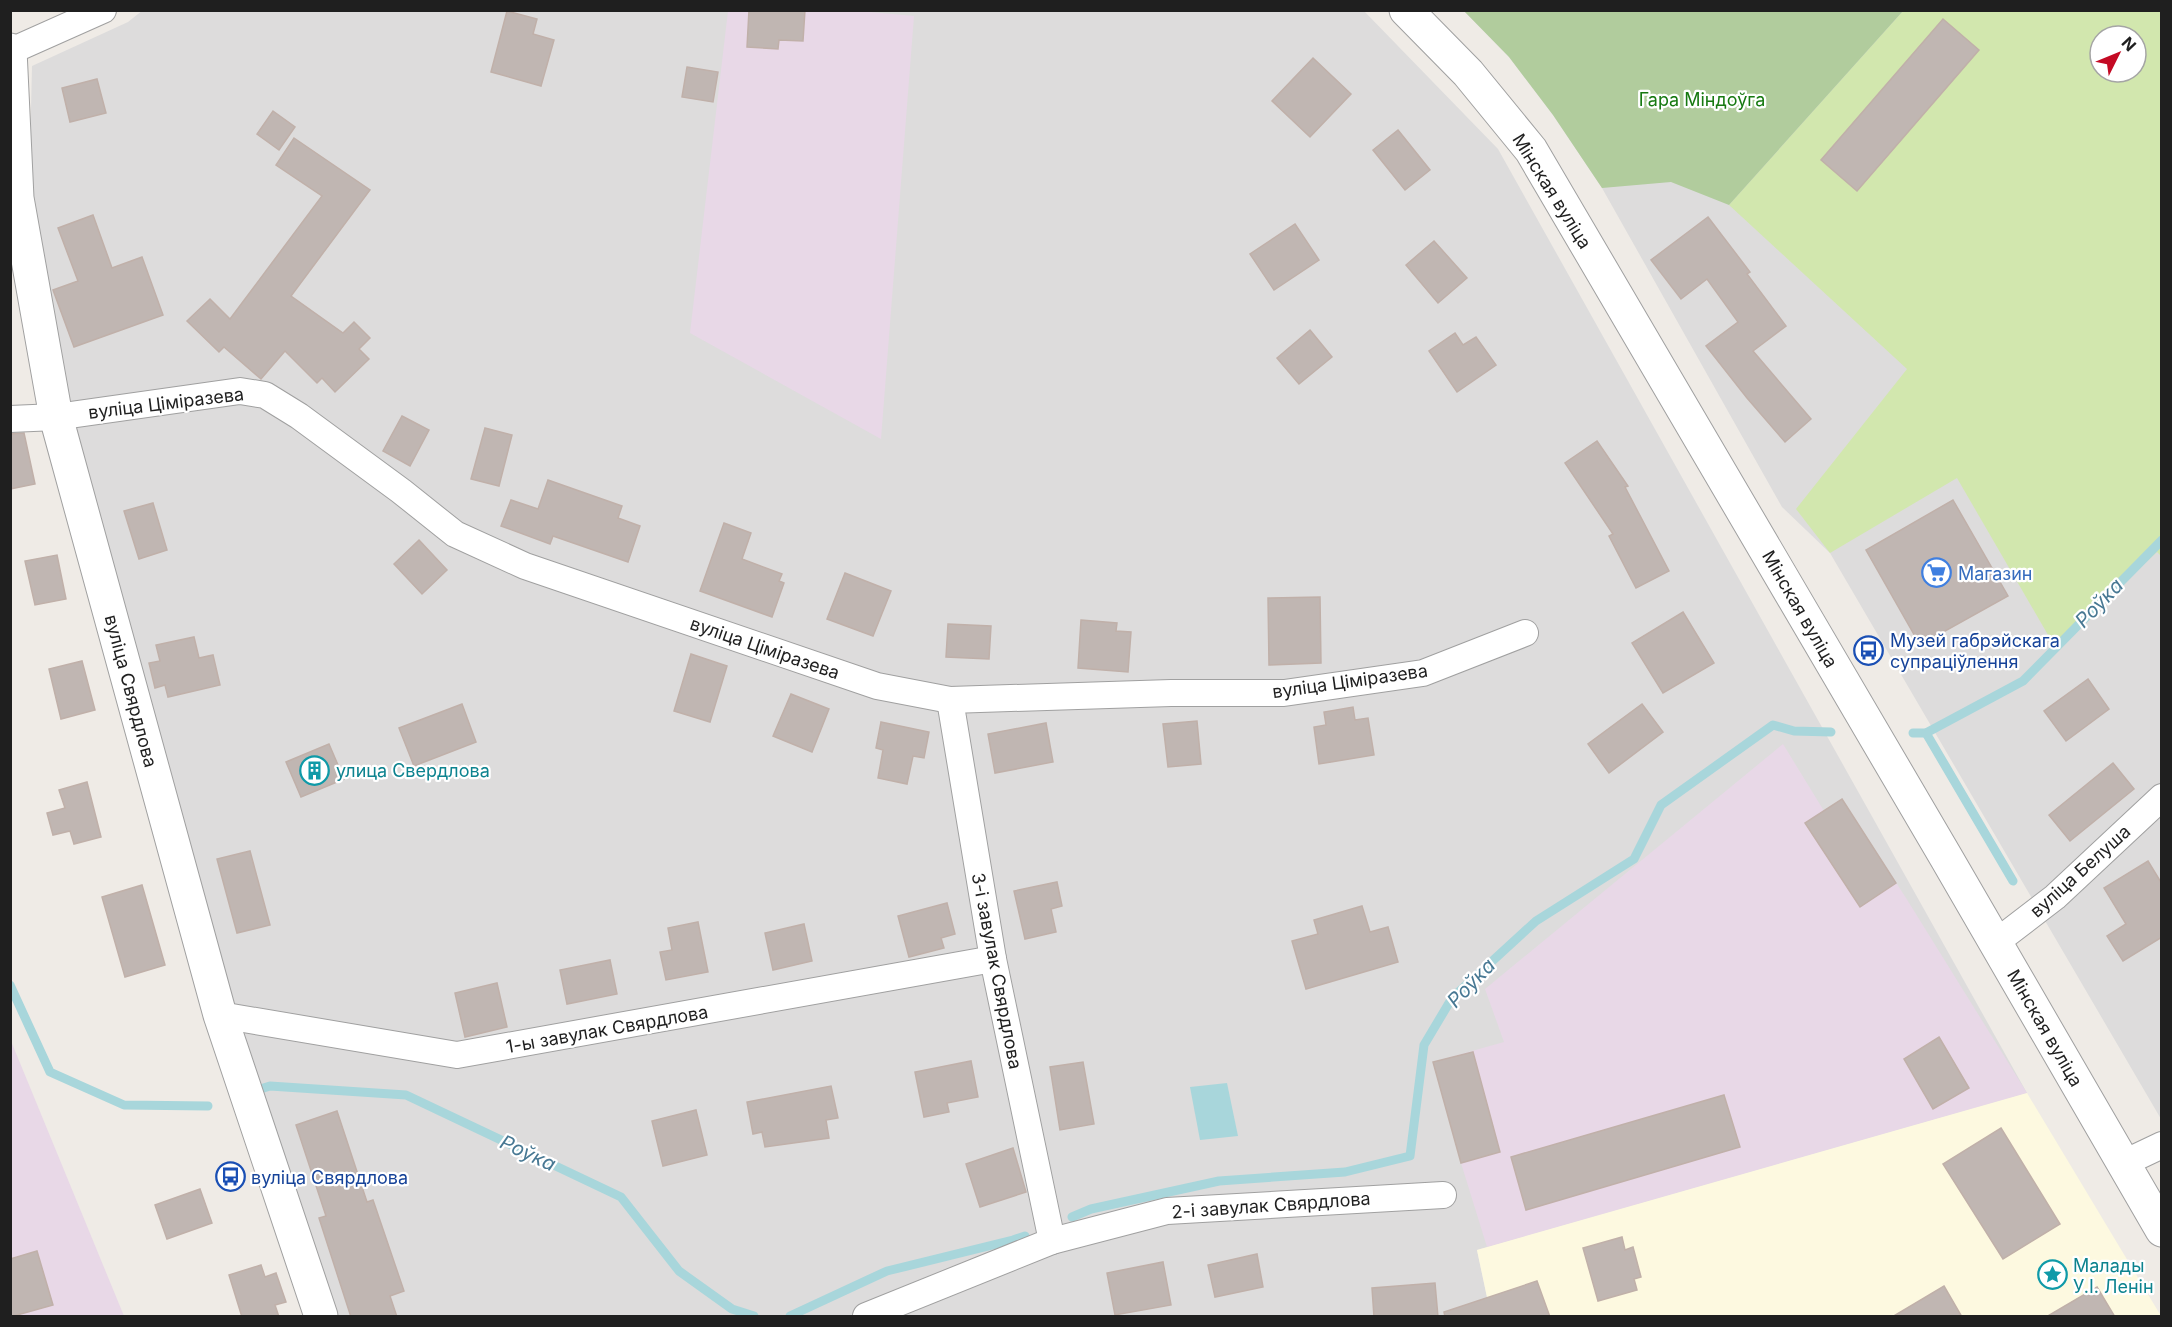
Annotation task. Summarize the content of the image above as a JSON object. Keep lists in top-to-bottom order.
{
  "streets": {
    "street": [
      "Мінская вуліца",
      "вуліца Ціміразева",
      "вуліца Свярдлова",
      "вуліца Белуша",
      "3-і завулак Свярдлова",
      "1-ы завулак Свярдлова",
      "2-і завулак Свярдлова"
    ]
  },
  "crossings": [
    ["Мінская вуліца", "вуліца Белуша"],
    ["вуліца Ціміразева", "вуліца Свярдлова"],
    ["вуліца Ціміразева", "3-і завулак Свярдлова"],
    ["вуліца Свярдлова", "1-ы завулак Свярдлова"],
    ["3-і завулак Свярдлова", "1-ы завулак Свярдлова"],
    ["3-і завулак Свярдлова", "2-і завулак Свярдлова"]
  ],
  "water": ["Роўка"],
  "parks": ["Гара Міндоўга"],
  "places": {
    "supermarket": ["Магазин"],
    "bus stop": ["Музей габрэйскага супраціўлення", "вуліца Свярдлова"],
    "building": ["улица Свердлова"],
    "place": ["Малады У.І. Ленін"]
  },
  "north": "top right"
}
